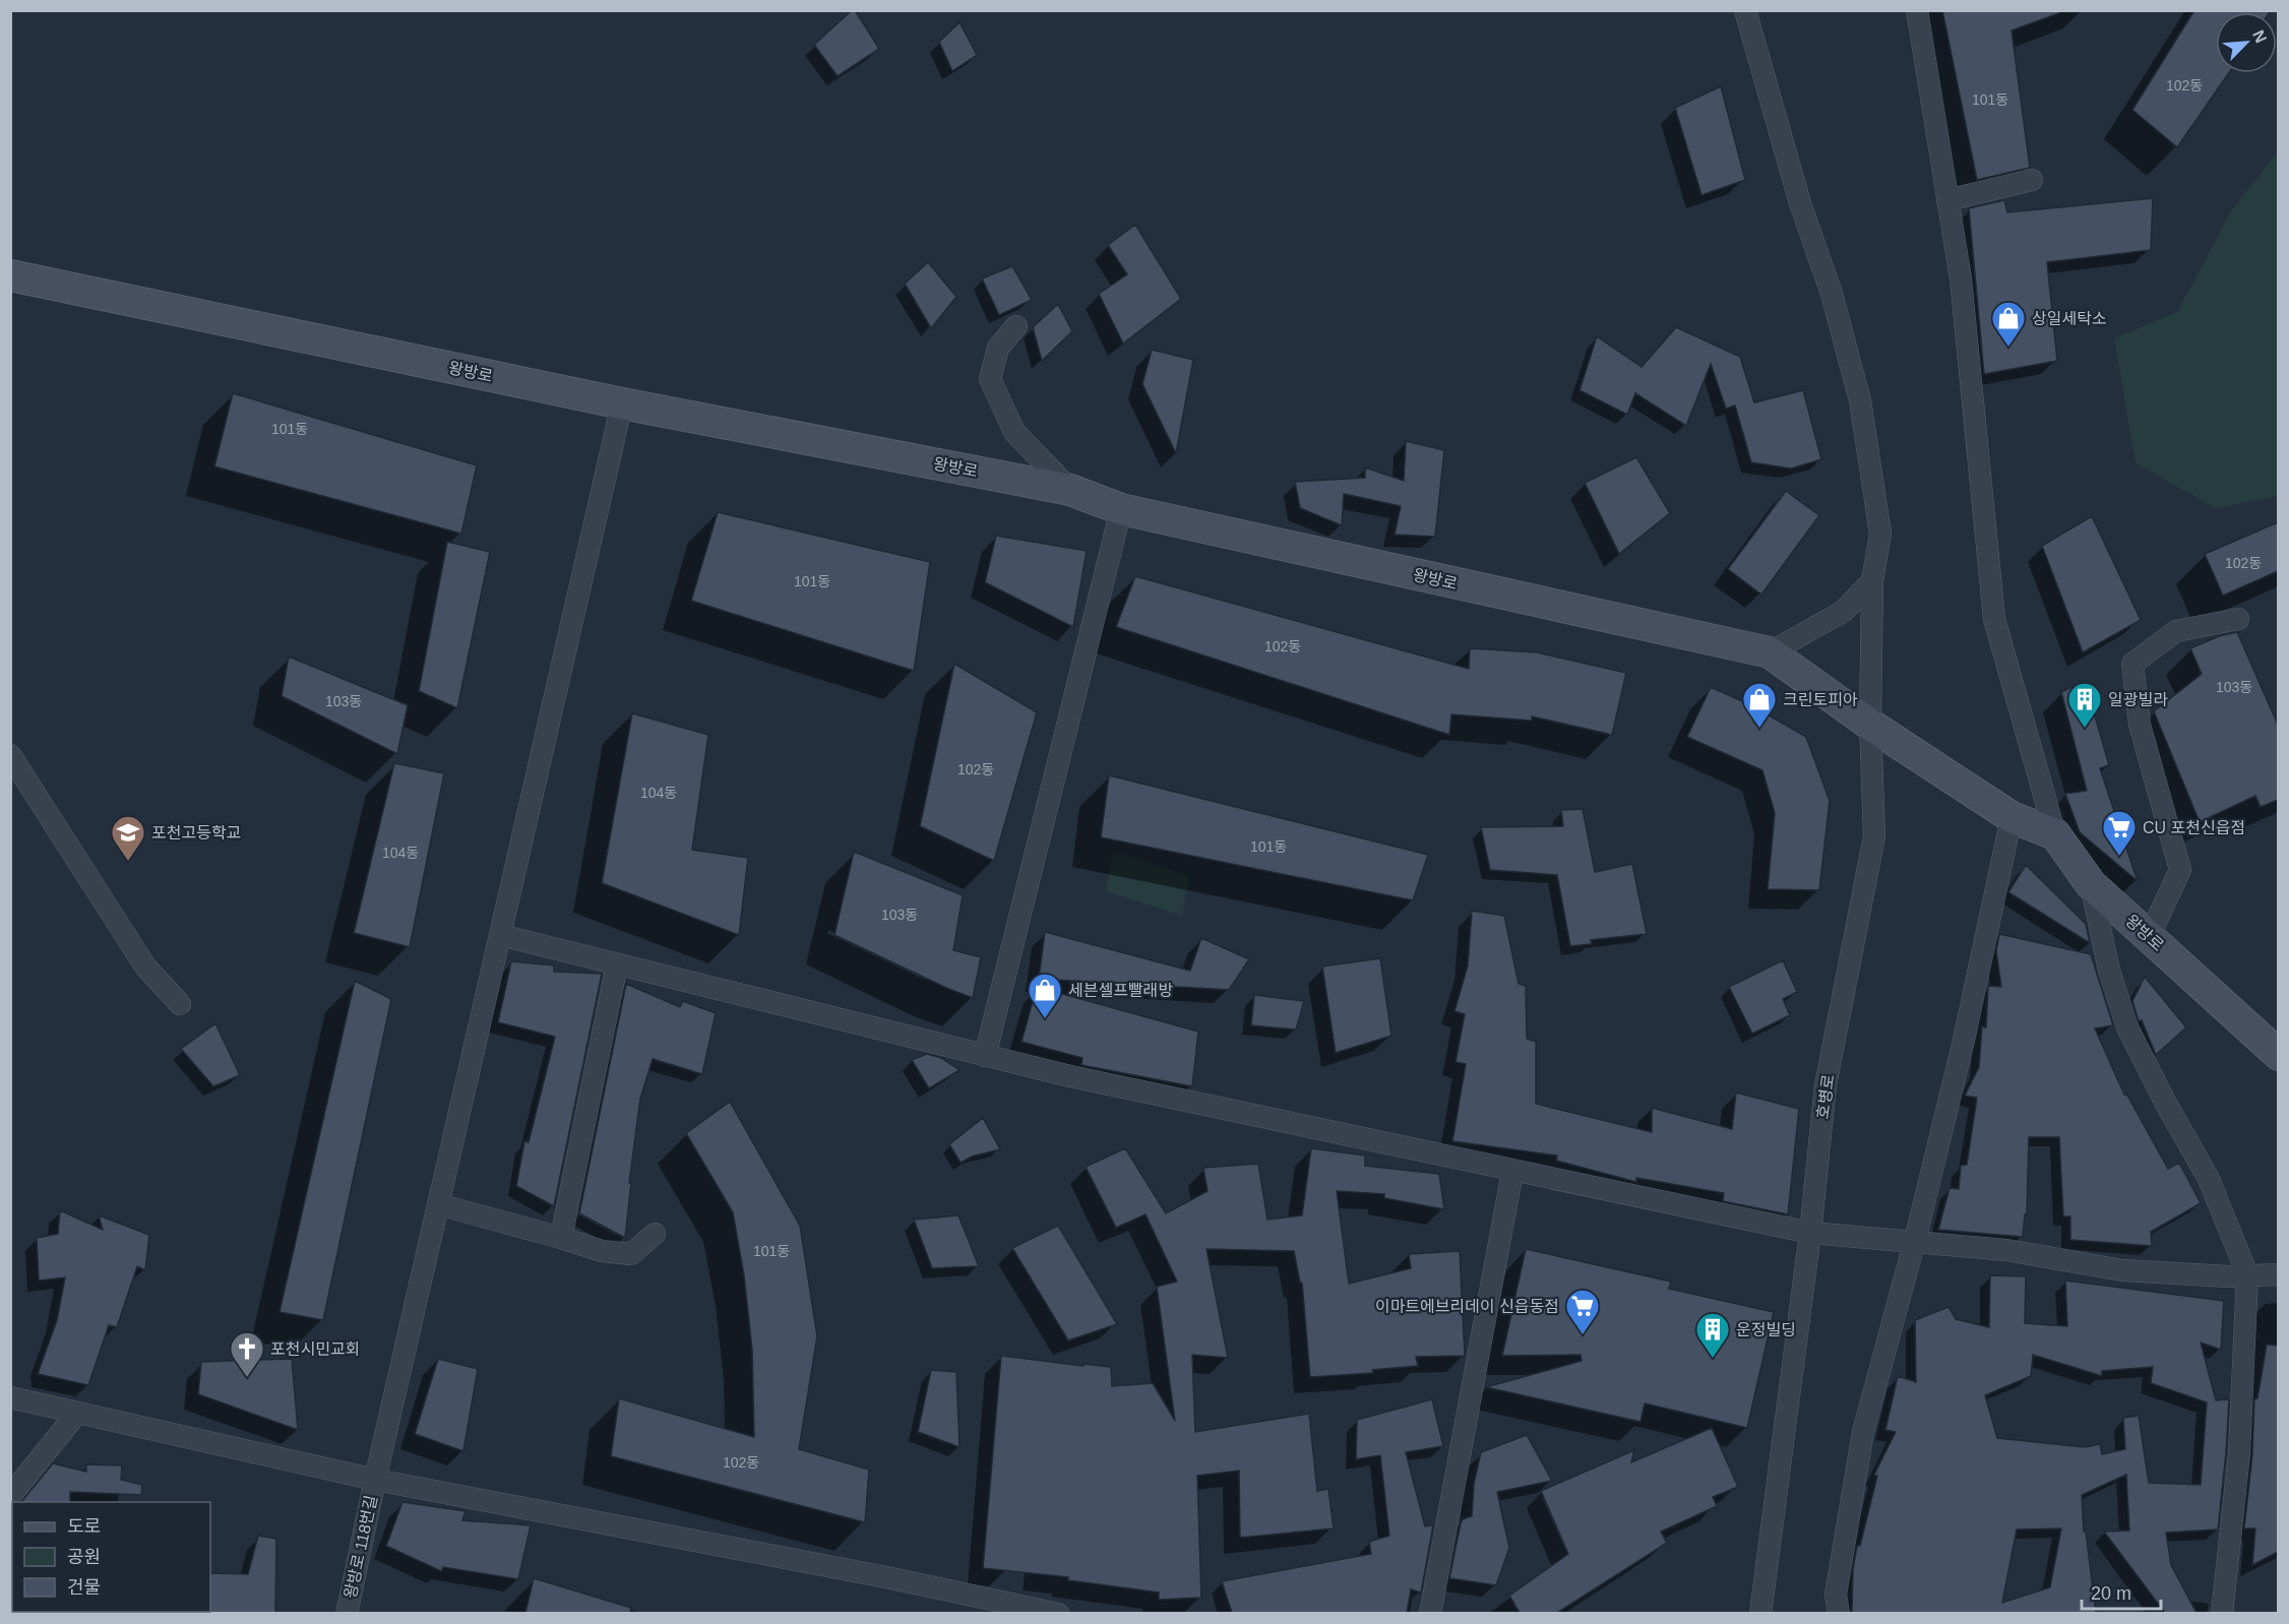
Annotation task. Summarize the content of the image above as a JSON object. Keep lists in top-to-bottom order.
{
  "streets": {
    "main road": ["왕방로"],
    "street": ["호병로", "왕방로 118번길"]
  },
  "crossings": [
    ["왕방로", "호병로"],
    ["왕방로", "왕방로 118번길"]
  ],
  "places": {
    "shop": ["상일세탁소", "크린토피아", "세븐셀프빨래방"],
    "building": ["일광빌라", "운정빌딩"],
    "supermarket": ["CU 포천신읍점", "이마트에브리데이 신읍동점"],
    "school or university": ["포천고등학교"],
    "church": ["포천시민교회"]
  },
  "house_numbers": [
    "102동",
    "101동",
    "101동",
    "102동",
    "101동",
    "102동",
    "103동",
    "103동",
    "102동",
    "104동",
    "101동",
    "104동",
    "103동",
    "101동",
    "102동"
  ],
  "legend": ["도로", "공원", "건물"],
  "scale_bar": "20 m",
  "north": "top right"
}
